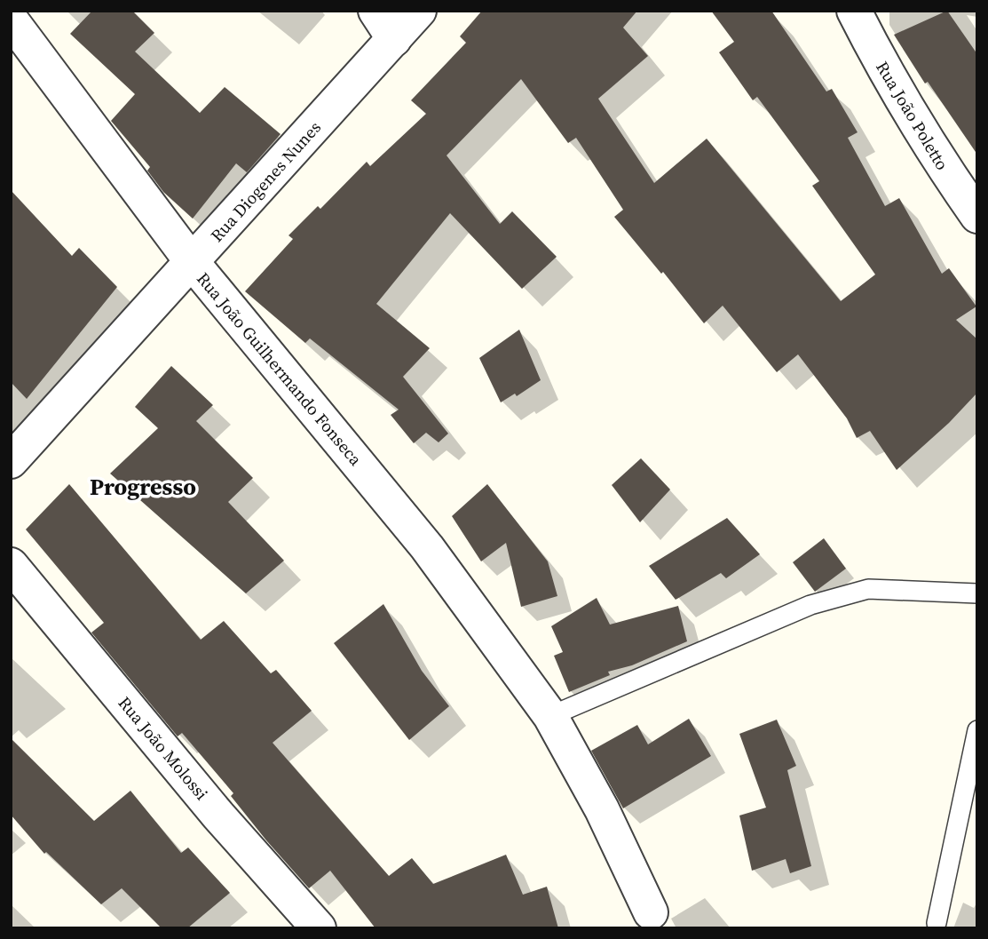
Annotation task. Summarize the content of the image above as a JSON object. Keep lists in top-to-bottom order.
{
  "streets": {
    "street": [
      "Rua João Poletto",
      "Rua Diogenes Nunes",
      "Rua João Guilhermando Fonseca",
      "Rua João Molossi"
    ]
  },
  "crossings": [
    ["Rua Diogenes Nunes", "Rua João Guilhermando Fonseca"]
  ],
  "districts": ["Progresso"]
}
